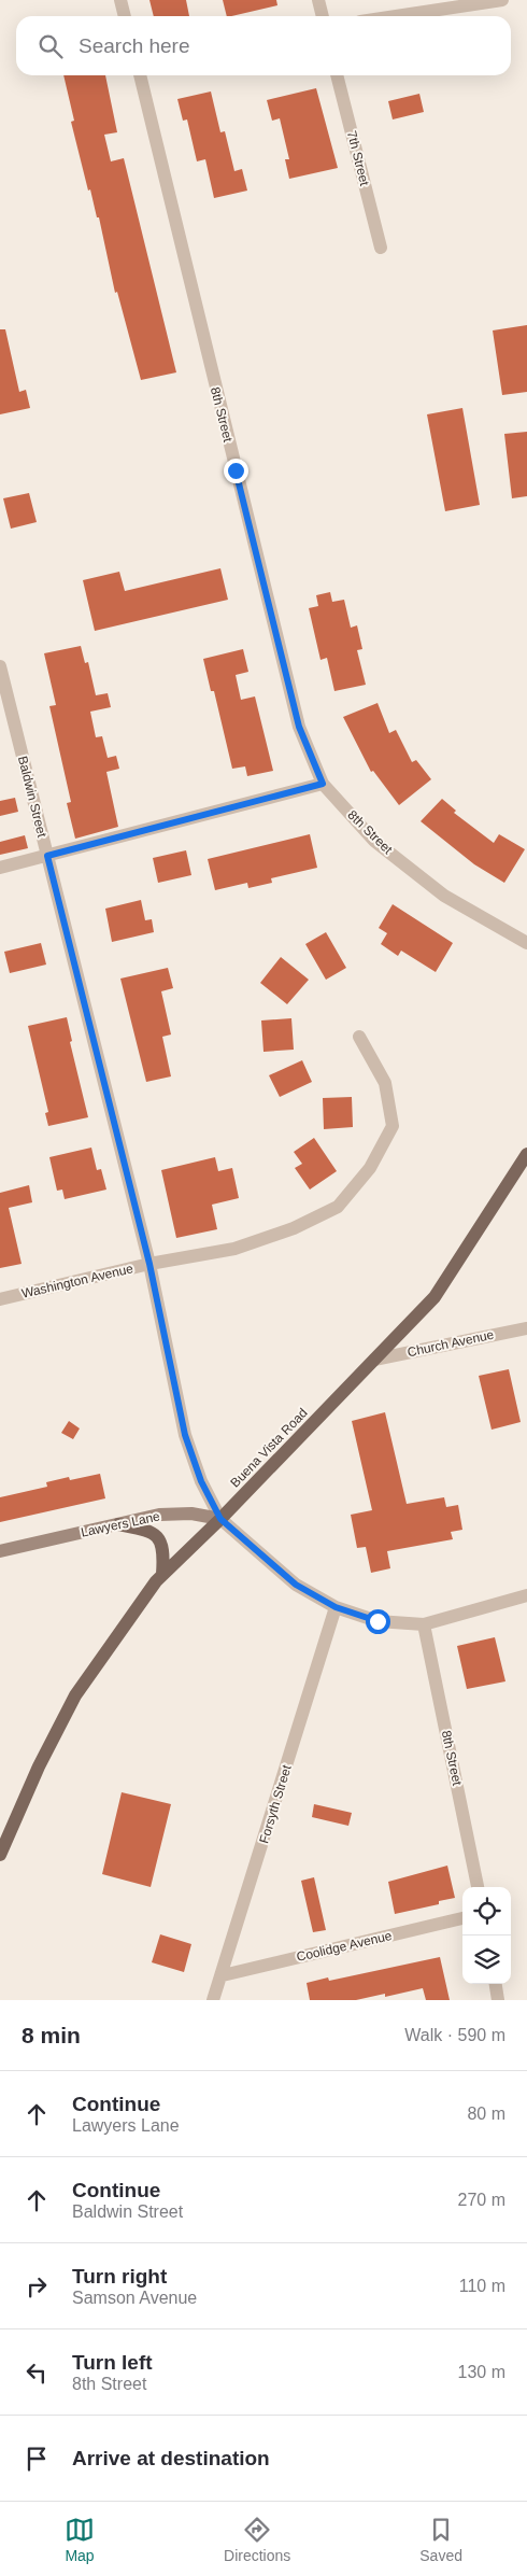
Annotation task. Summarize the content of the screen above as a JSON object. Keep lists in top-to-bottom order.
{
  "streets": {
    "main road": ["Buena Vista Road"],
    "street": [
      "7th Street",
      "8th Street",
      "Baldwin Street",
      "Washington Avenue",
      "Church Avenue",
      "Lawyers Lane",
      "Forsyth Street",
      "Coolidge Avenue"
    ]
  },
  "crossings": [
    ["Baldwin Street", "Washington Avenue"],
    ["Baldwin Street", "Buena Vista Road"],
    ["Baldwin Street", "Lawyers Lane"],
    ["Church Avenue", "Buena Vista Road"],
    ["Buena Vista Road", "Lawyers Lane"],
    ["Forsyth Street", "Coolidge Avenue"]
  ],
  "page": {
    "search": "Search here",
    "heading": ["8 min", "Walk · 590 m"],
    "list": [
      ["Continue", "Lawyers Lane", "80 m"],
      ["Continue", "Baldwin Street", "270 m"],
      ["Turn right", "Samson Avenue", "110 m"],
      ["Turn left", "8th Street", "130 m"],
      "Arrive at destination"
    ],
    "nav": ["Map", "Directions", "Saved"]
  }
}
